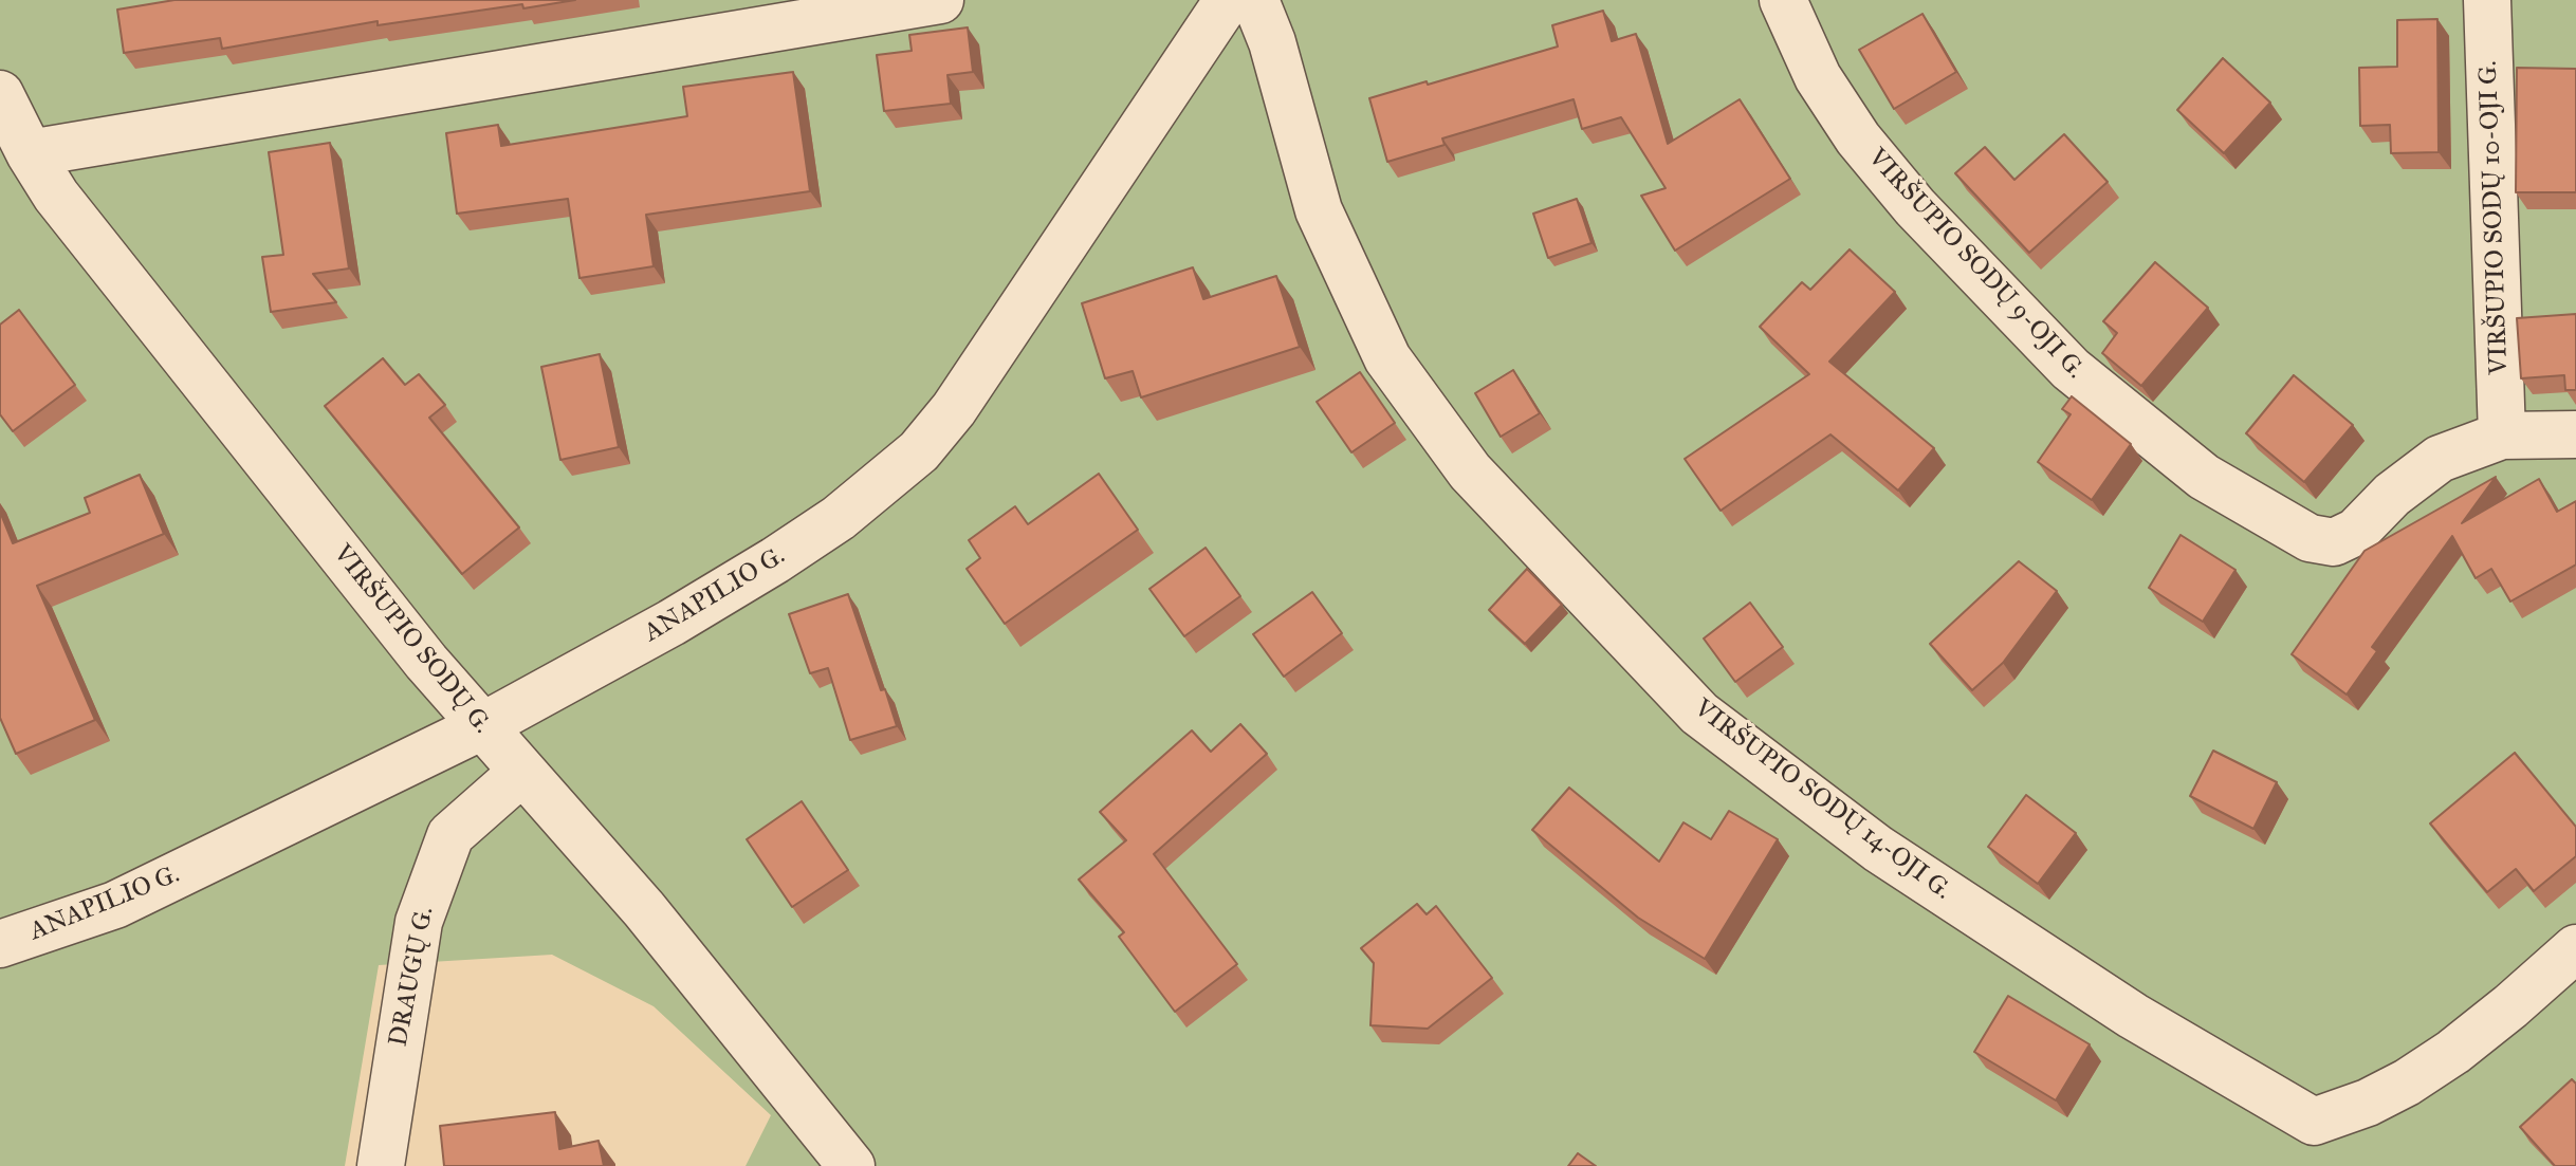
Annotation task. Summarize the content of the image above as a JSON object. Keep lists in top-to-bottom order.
{
  "streets": {
    "street": [
      "VIRŠUPIO SODŲ 10-OJI G.",
      "VIRŠUPIO SODŲ 9-OJI G.",
      "ANAPILIO G.",
      "VIRŠUPIO SODŲ G.",
      "VIRŠUPIO SODŲ 14-OJI G.",
      "DRAUGŲ G."
    ]
  },
  "crossings": [
    ["VIRŠUPIO SODŲ 10-OJI G.", "VIRŠUPIO SODŲ 9-OJI G."],
    ["ANAPILIO G.", "VIRŠUPIO SODŲ G."],
    ["VIRŠUPIO SODŲ G.", "DRAUGŲ G."]
  ]
}
